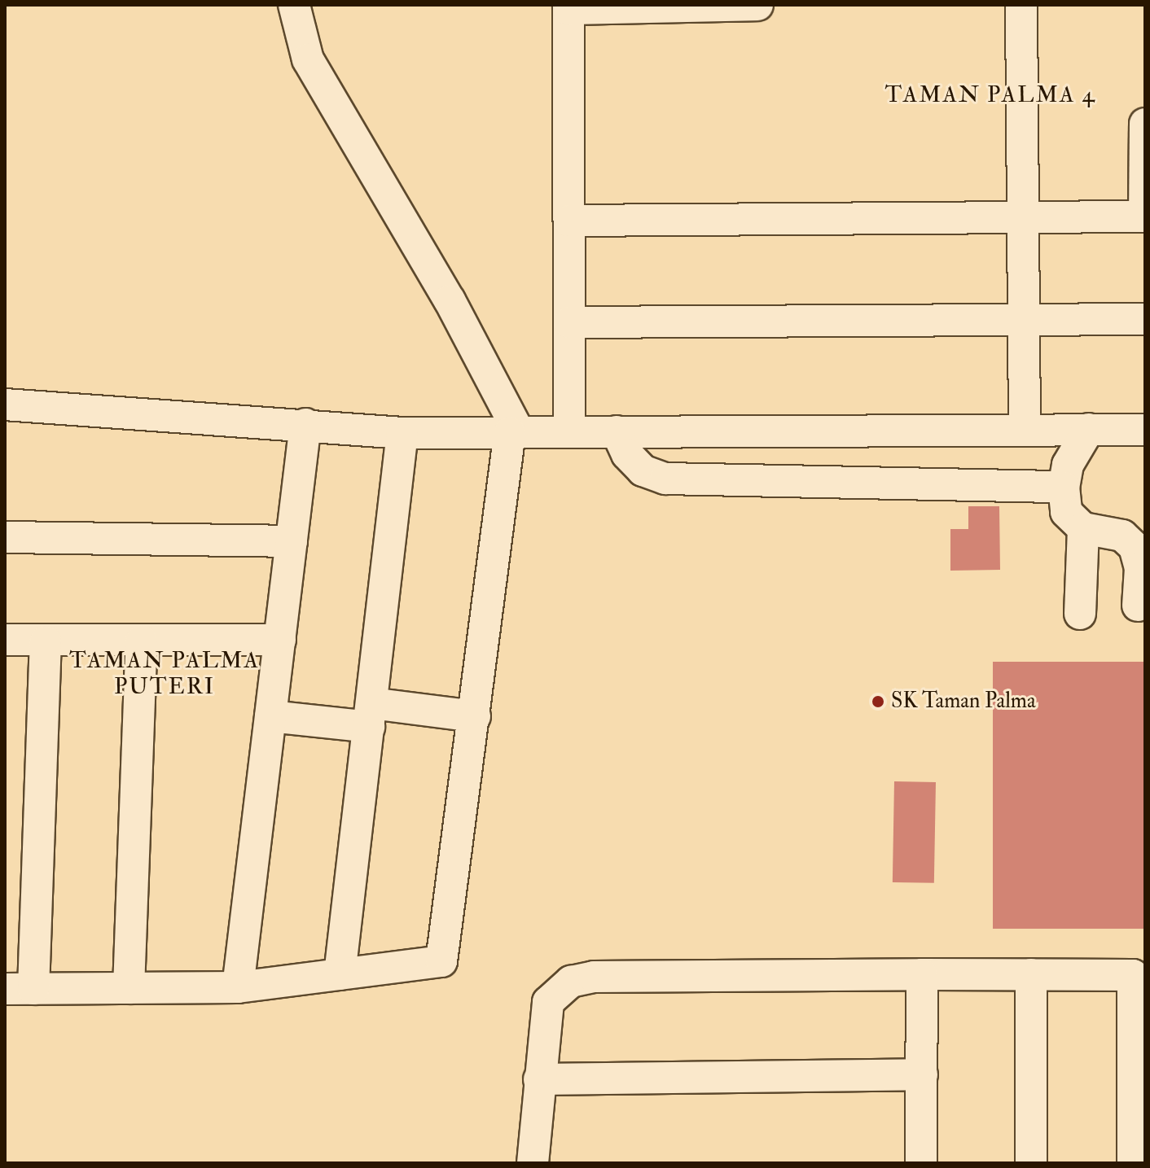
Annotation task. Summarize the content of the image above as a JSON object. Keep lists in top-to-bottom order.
{
  "districts": ["TAMAN PALMA 4", "TAMAN PALMA PUTERI"],
  "places": ["SK Taman Palma"]
}
